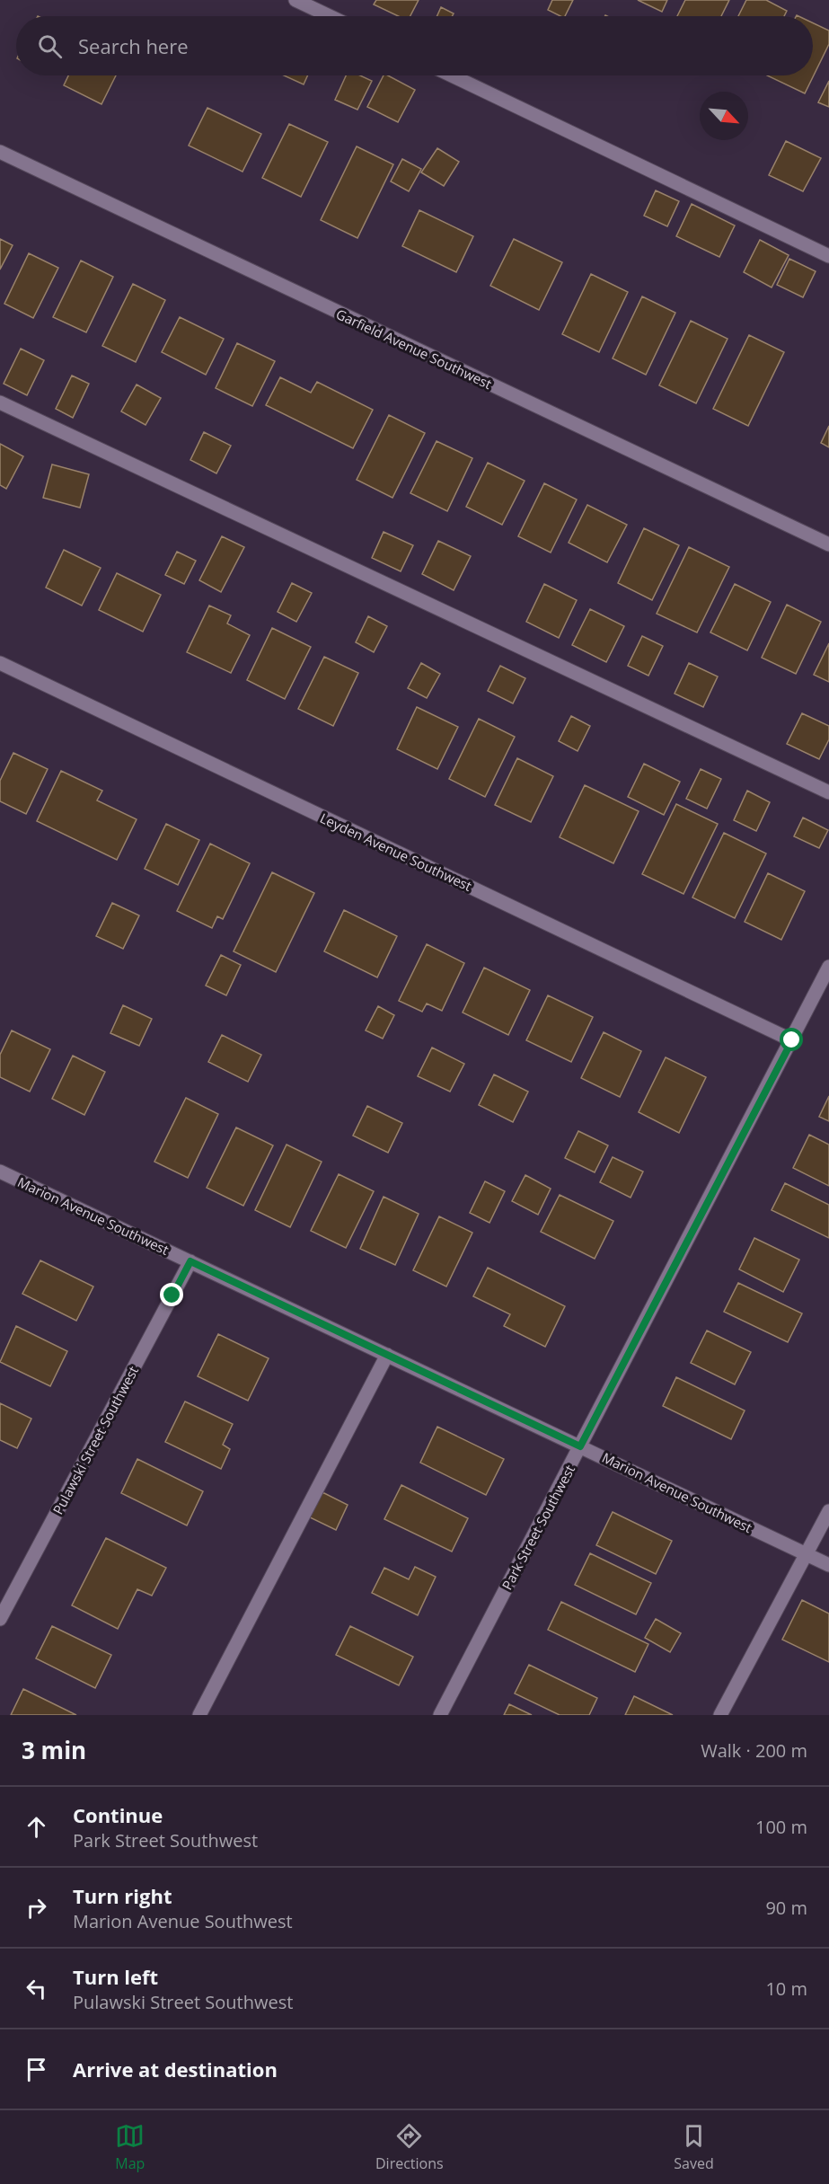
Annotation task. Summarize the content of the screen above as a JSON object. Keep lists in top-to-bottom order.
{
  "streets": {
    "street": [
      "Garfield Avenue Southwest",
      "Leyden Avenue Southwest",
      "Marion Avenue Southwest",
      "Pulawski Street Southwest",
      "Park Street Southwest"
    ]
  },
  "crossings": [
    ["Leyden Avenue Southwest", "Park Street Southwest"],
    ["Marion Avenue Southwest", "Pulawski Street Southwest"],
    ["Marion Avenue Southwest", "Park Street Southwest"]
  ],
  "north": "bottom right",
  "page": {
    "search": "Search here",
    "heading": ["3 min", "Walk · 200 m"],
    "list": [
      ["Continue", "Park Street Southwest", "100 m"],
      ["Turn right", "Marion Avenue Southwest", "90 m"],
      ["Turn left", "Pulawski Street Southwest", "10 m"],
      "Arrive at destination"
    ],
    "nav": ["Map", "Directions", "Saved"]
  }
}
